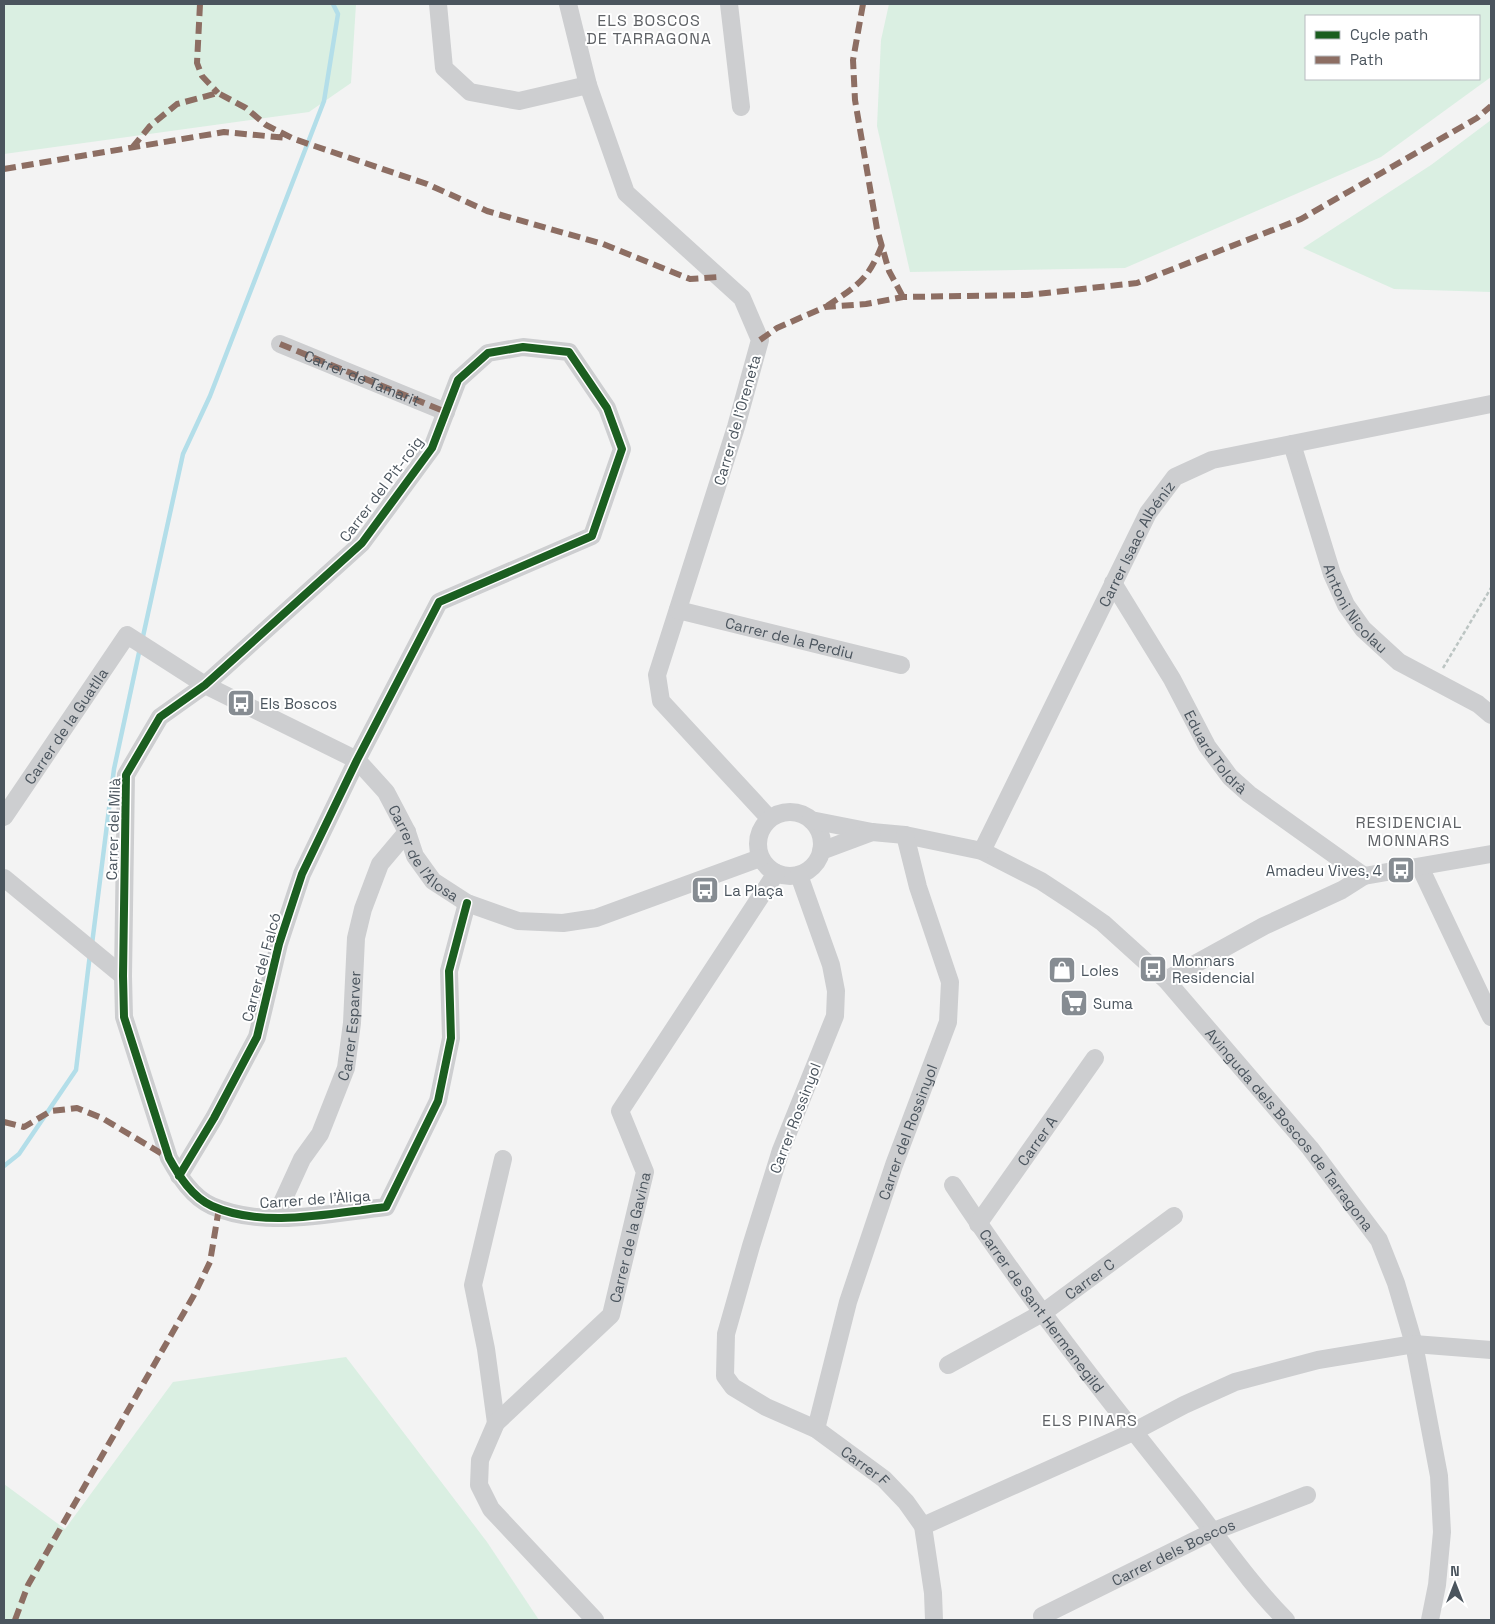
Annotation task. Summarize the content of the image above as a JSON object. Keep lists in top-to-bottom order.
{
  "streets": {
    "street": [
      "Carrer de Tamarit",
      "Carrer de l'Oreneta",
      "Carrer del Pit-roig",
      "Carrer Isaac Albéniz",
      "Antoni Nicolau",
      "Carrer de la Perdiu",
      "Carrer de la Guatlla",
      "Eduard Toldrà",
      "Carrer del Milà",
      "Carrer de l'Alosa",
      "Carrer del Falcó",
      "Carrer Esparver",
      "Carrer Rossinyol",
      "Avinguda dels Boscos de Tarragona",
      "Carrer del Rossinyol",
      "Carrer A",
      "Carrer de l'Àliga",
      "Carrer de la Gavina",
      "Carrer C",
      "Carrer de Sant Hermenegild",
      "Carrer F",
      "Carrer dels Boscos"
    ]
  },
  "crossings": [
    ["Carrer de Tamarit", "Carrer del Pit-roig"],
    ["Carrer de l'Oreneta", "Carrer de la Perdiu"],
    ["Carrer de l'Oreneta", "Carrer de l'Alosa"],
    ["Carrer de l'Oreneta", "Carrer Rossinyol"],
    ["Carrer de l'Oreneta", "Avinguda dels Boscos de Tarragona"],
    ["Carrer de l'Oreneta", "Carrer de la Gavina"],
    ["Carrer del Pit-roig", "Carrer del Milà"],
    ["Carrer del Pit-roig", "Carrer de l'Alosa"],
    ["Carrer del Pit-roig", "Carrer del Falcó"],
    ["Carrer Isaac Albéniz", "Antoni Nicolau"],
    ["Carrer Isaac Albéniz", "Eduard Toldrà"],
    ["Carrer Isaac Albéniz", "Avinguda dels Boscos de Tarragona"],
    ["Carrer de la Guatlla", "Carrer de l'Alosa"],
    ["Carrer del Milà", "Carrer de l'Alosa"],
    ["Carrer del Milà", "Carrer de l'Àliga"],
    ["Carrer de l'Alosa", "Carrer del Falcó"],
    ["Carrer de l'Alosa", "Carrer Esparver"],
    ["Carrer de l'Alosa", "Carrer Rossinyol"],
    ["Carrer de l'Alosa", "Avinguda dels Boscos de Tarragona"],
    ["Carrer de l'Alosa", "Carrer de l'Àliga"],
    ["Carrer de l'Alosa", "Carrer de la Gavina"],
    ["Carrer del Falcó", "Carrer de l'Àliga"],
    ["Carrer Esparver", "Carrer de l'Àliga"],
    ["Carrer Rossinyol", "Avinguda dels Boscos de Tarragona"],
    ["Carrer Rossinyol", "Carrer de la Gavina"],
    ["Carrer Rossinyol", "Carrer F"],
    ["Avinguda dels Boscos de Tarragona", "Carrer del Rossinyol"],
    ["Avinguda dels Boscos de Tarragona", "Carrer de la Gavina"],
    ["Carrer del Rossinyol", "Carrer F"],
    ["Carrer A", "Carrer de Sant Hermenegild"],
    ["Carrer C", "Carrer de Sant Hermenegild"],
    ["Carrer de Sant Hermenegild", "Carrer dels Boscos"]
  ],
  "districts": ["ELS BOSCOS DE TARRAGONA", "RESIDENCIAL MONNARS", "ELS PINARS"],
  "places": {
    "bus stop": [
      "Els Boscos",
      "Amadeu Vives, 4",
      "La Plaça",
      "Monnars Residencial"
    ],
    "shop": ["Loles"],
    "supermarket": ["Suma"]
  },
  "legend": ["Cycle path", "Path"],
  "north": "top"
}
